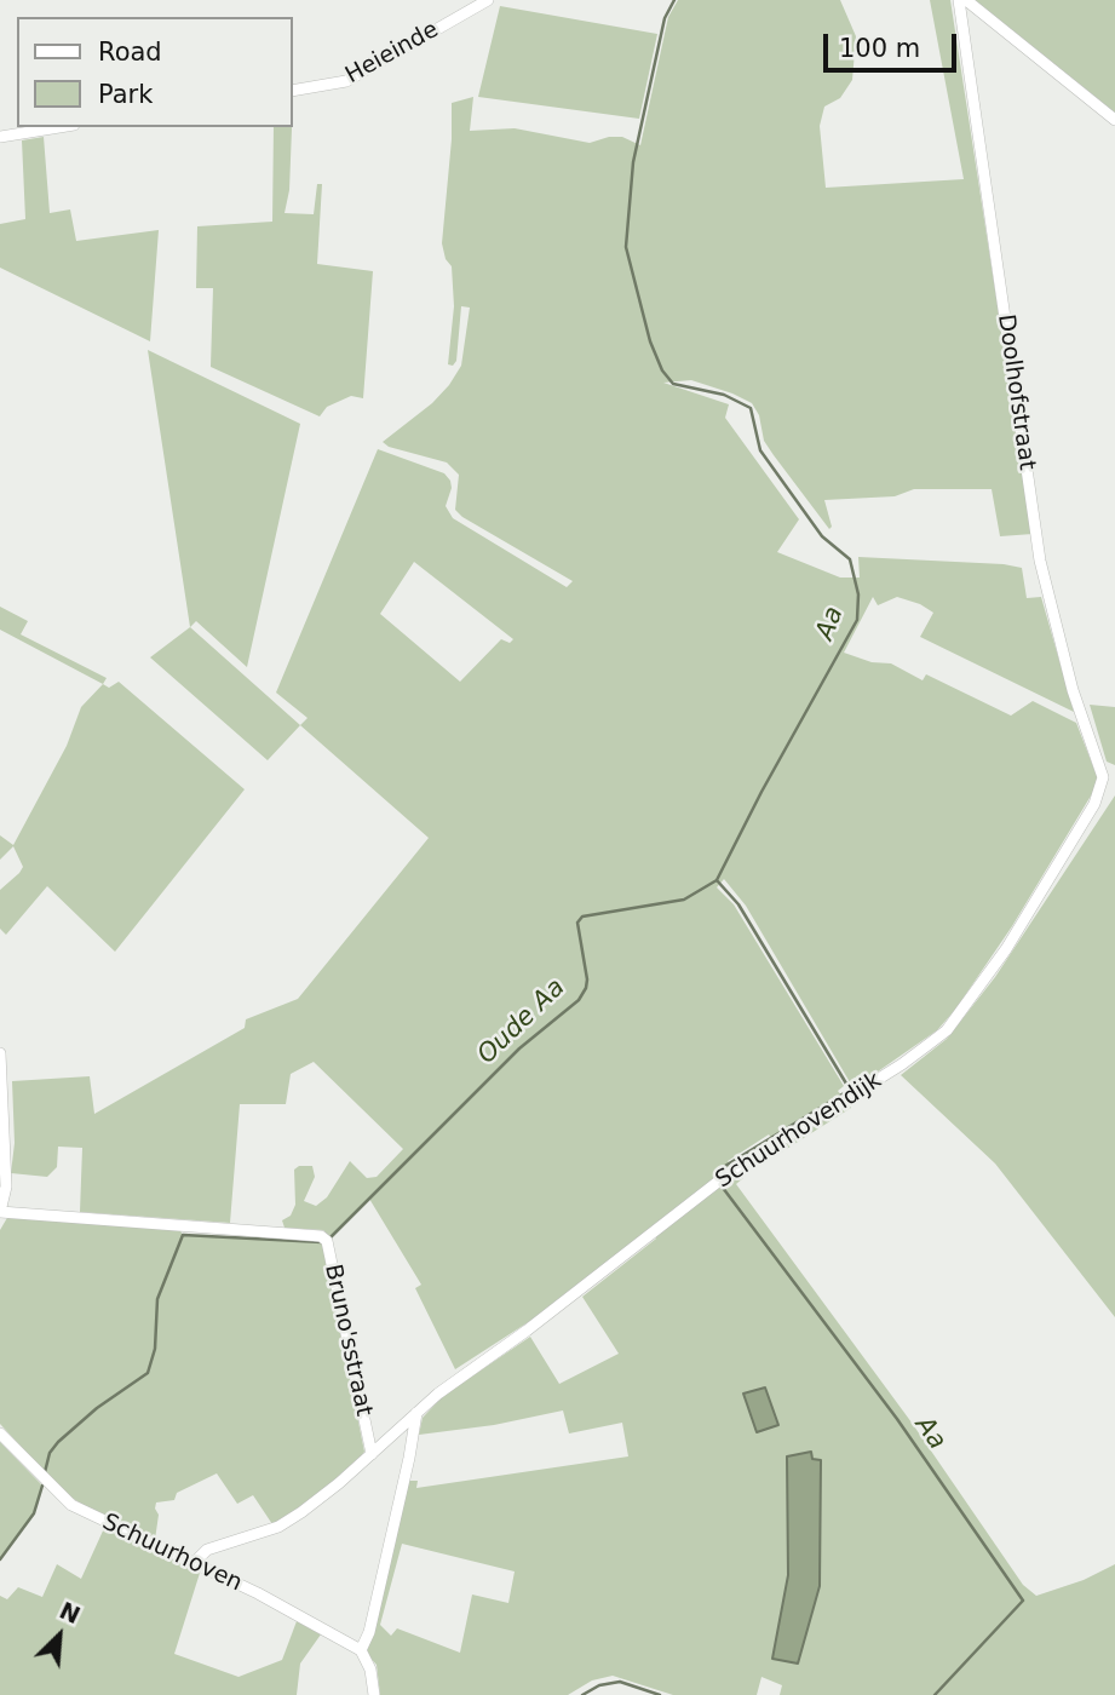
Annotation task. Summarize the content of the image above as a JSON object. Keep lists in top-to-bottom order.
{
  "streets": {
    "street": [
      "Heieinde",
      "Doolhofstraat",
      "Schuurhovendijk",
      "Bruno'sstraat",
      "Schuurhoven"
    ]
  },
  "crossings": [
    ["Doolhofstraat", "Schuurhovendijk"],
    ["Schuurhovendijk", "Bruno'sstraat"]
  ],
  "water": ["Aa", "Oude Aa"],
  "legend": ["Road", "Park"],
  "scale_bar": "100 m",
  "north": "top right"
}
